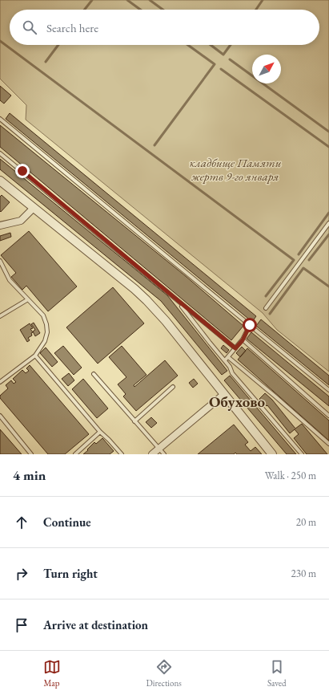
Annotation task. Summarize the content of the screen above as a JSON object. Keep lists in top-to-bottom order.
{
  "districts": ["Обухово"],
  "parks": ["кладбище Памяти жертв 9-го января"],
  "north": "top right",
  "page": {
    "search": "Search here",
    "heading": ["4 min", "Walk · 250 m"],
    "list": [
      ["Continue", "20 m"],
      ["Turn right", "230 m"],
      "Arrive at destination"
    ],
    "nav": ["Map", "Directions", "Saved"]
  }
}
